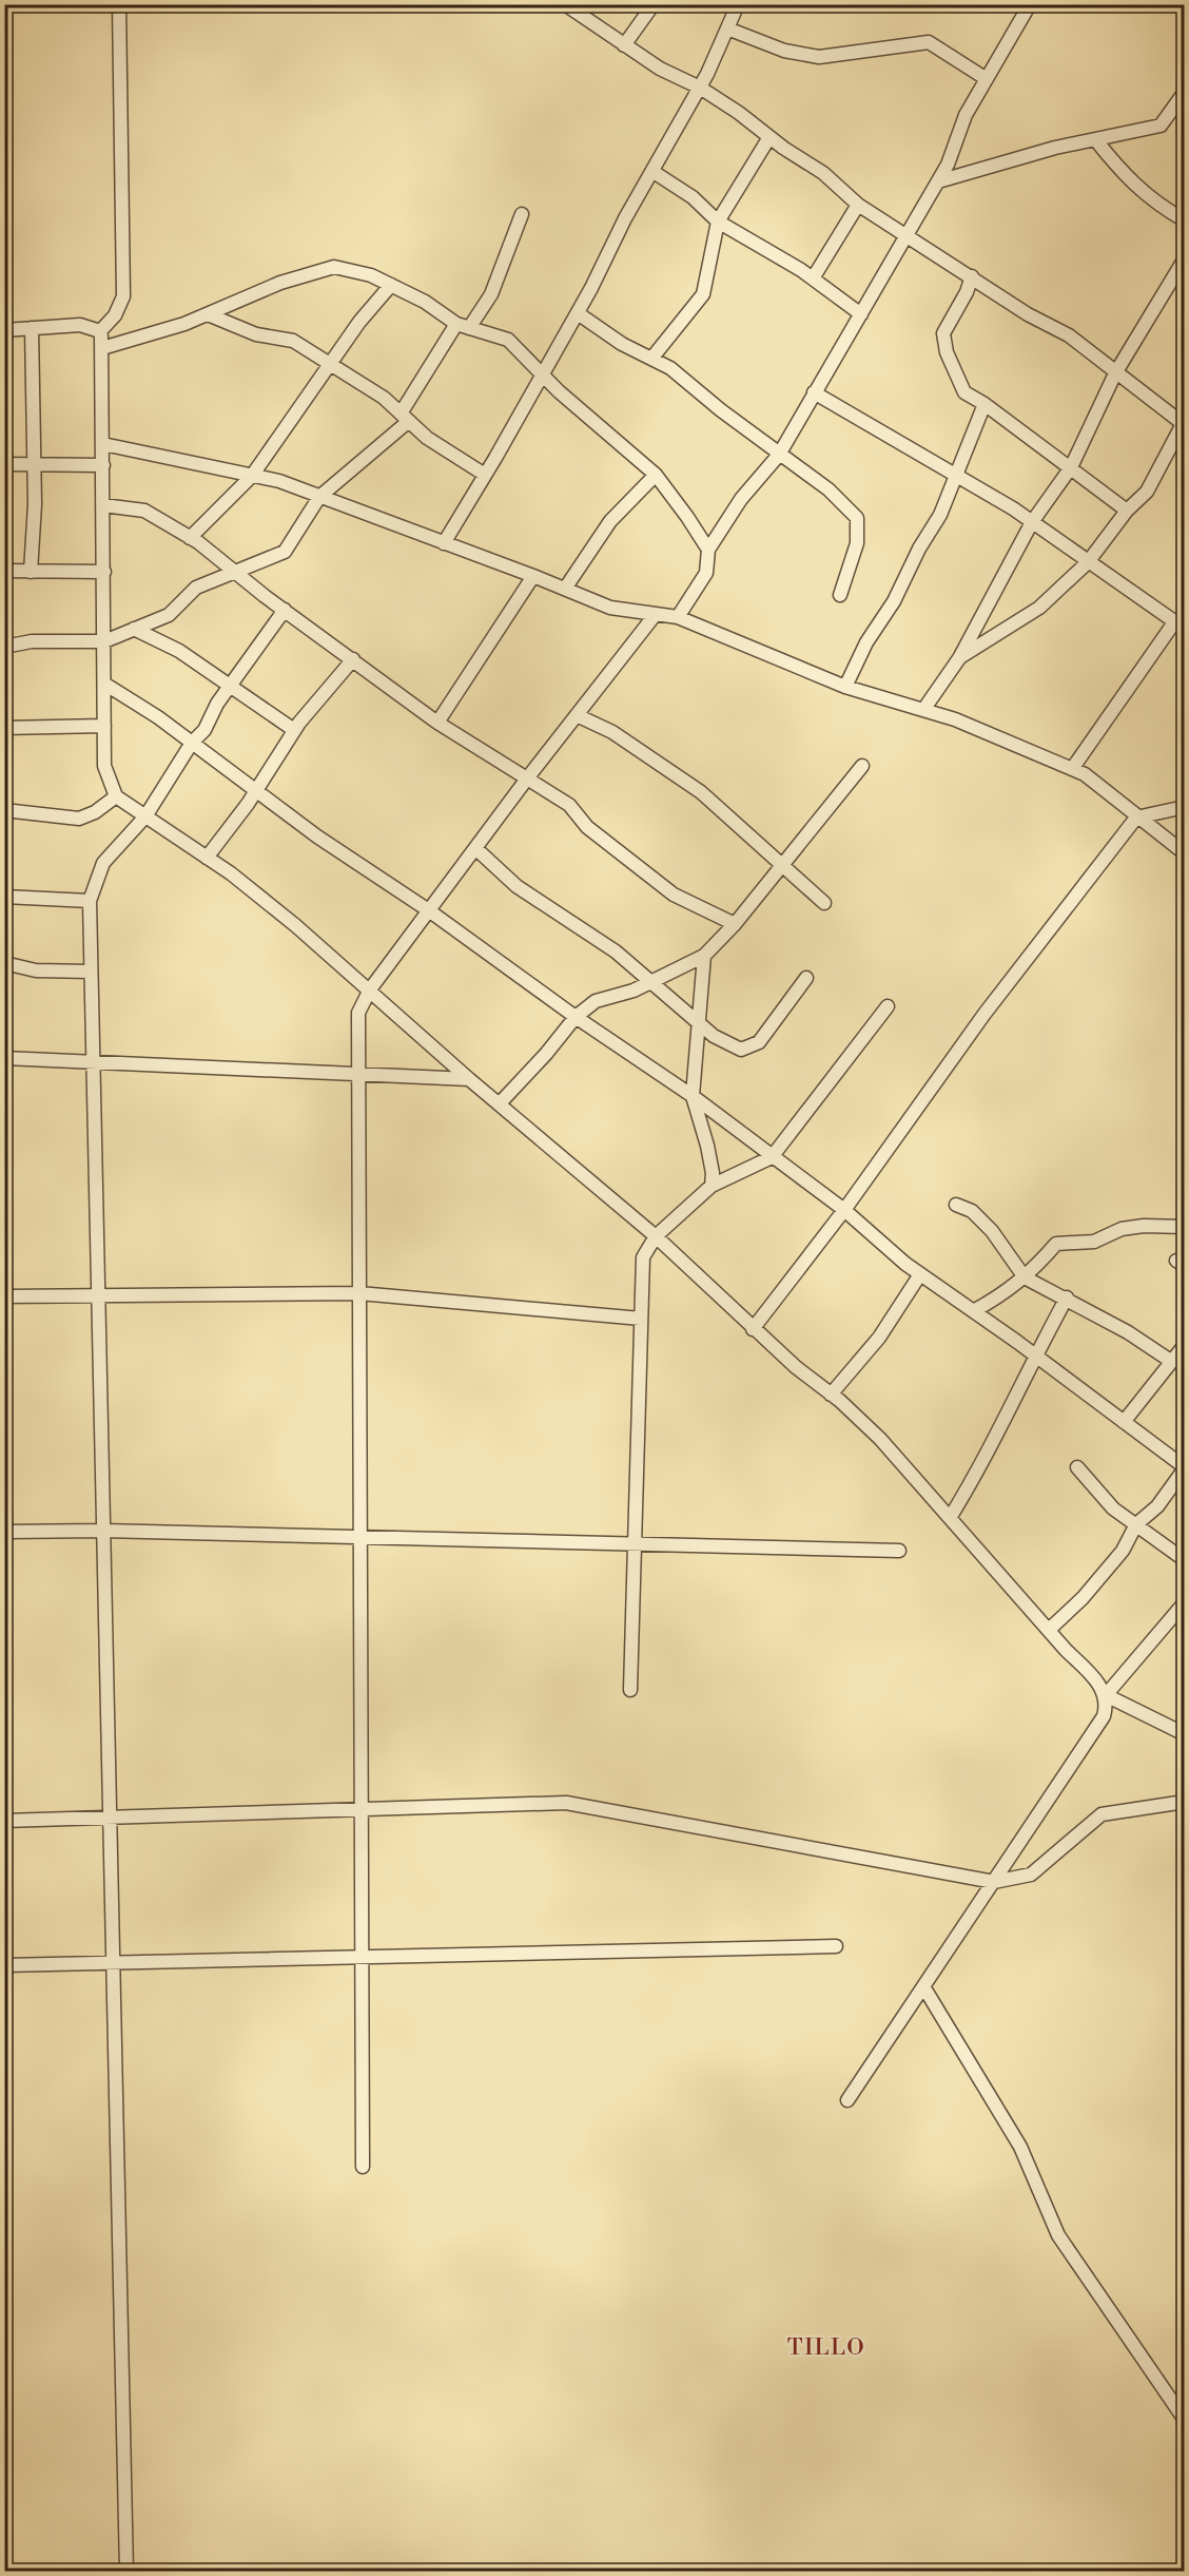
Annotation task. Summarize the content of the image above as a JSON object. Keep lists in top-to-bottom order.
{
  "districts": ["TILLO"]
}
